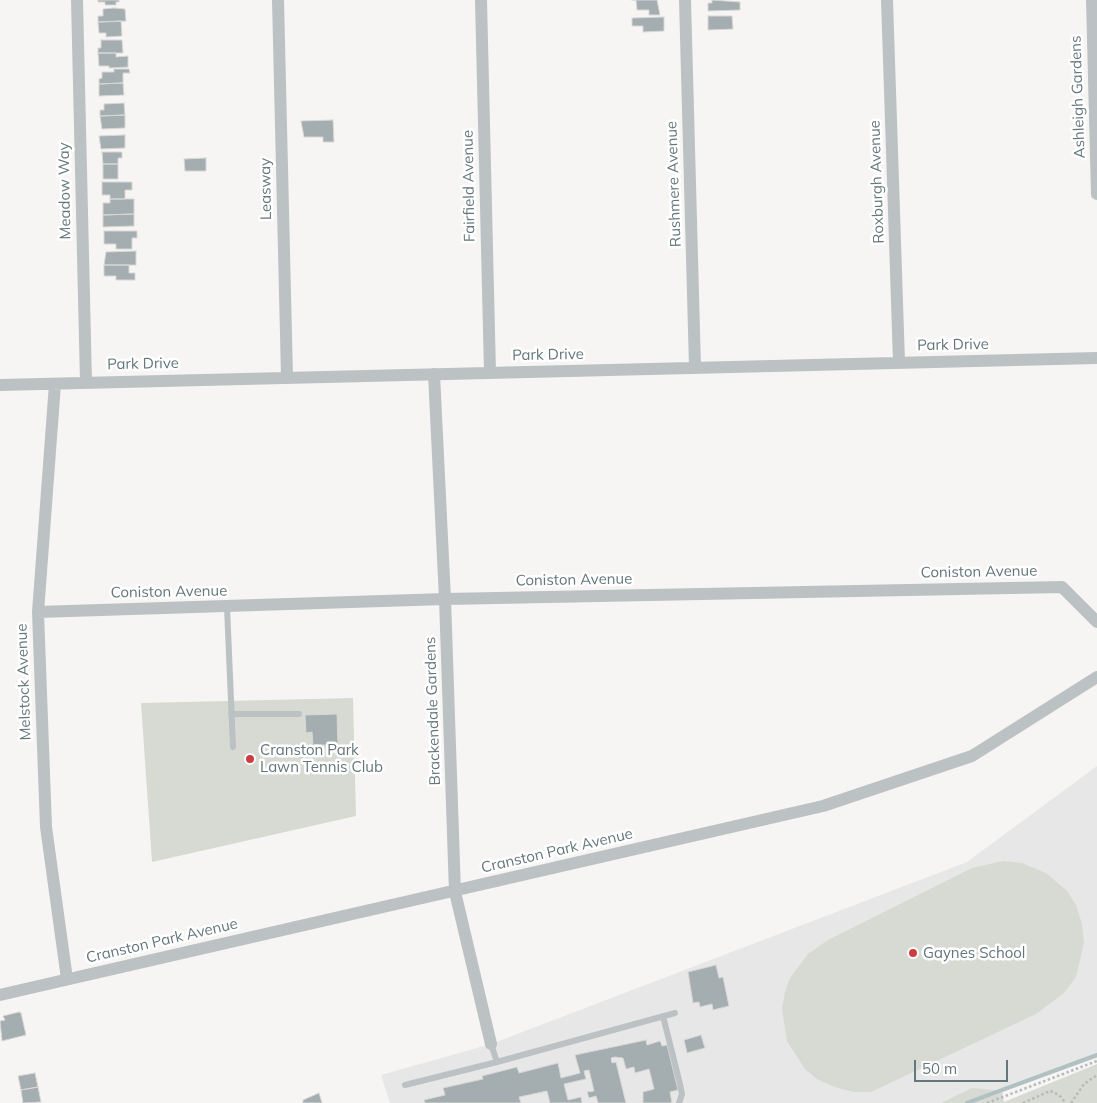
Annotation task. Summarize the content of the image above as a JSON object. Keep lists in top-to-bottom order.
{
  "streets": {
    "street": [
      "Ashleigh Gardens",
      "Roxburgh Avenue",
      "Rushmere Avenue",
      "Fairfield Avenue",
      "Leasway",
      "Meadow Way",
      "Park Drive",
      "Coniston Avenue",
      "Melstock Avenue",
      "Brackendale Gardens",
      "Cranston Park Avenue"
    ]
  },
  "crossings": [
    ["Roxburgh Avenue", "Park Drive"],
    ["Rushmere Avenue", "Park Drive"],
    ["Fairfield Avenue", "Park Drive"],
    ["Leasway", "Park Drive"],
    ["Meadow Way", "Park Drive"],
    ["Park Drive", "Melstock Avenue"],
    ["Park Drive", "Brackendale Gardens"],
    ["Coniston Avenue", "Melstock Avenue"],
    ["Coniston Avenue", "Brackendale Gardens"],
    ["Melstock Avenue", "Cranston Park Avenue"],
    ["Brackendale Gardens", "Cranston Park Avenue"]
  ],
  "places": ["Cranston Park Lawn Tennis Club", "Gaynes School"],
  "scale_bar": "50 m"
}
